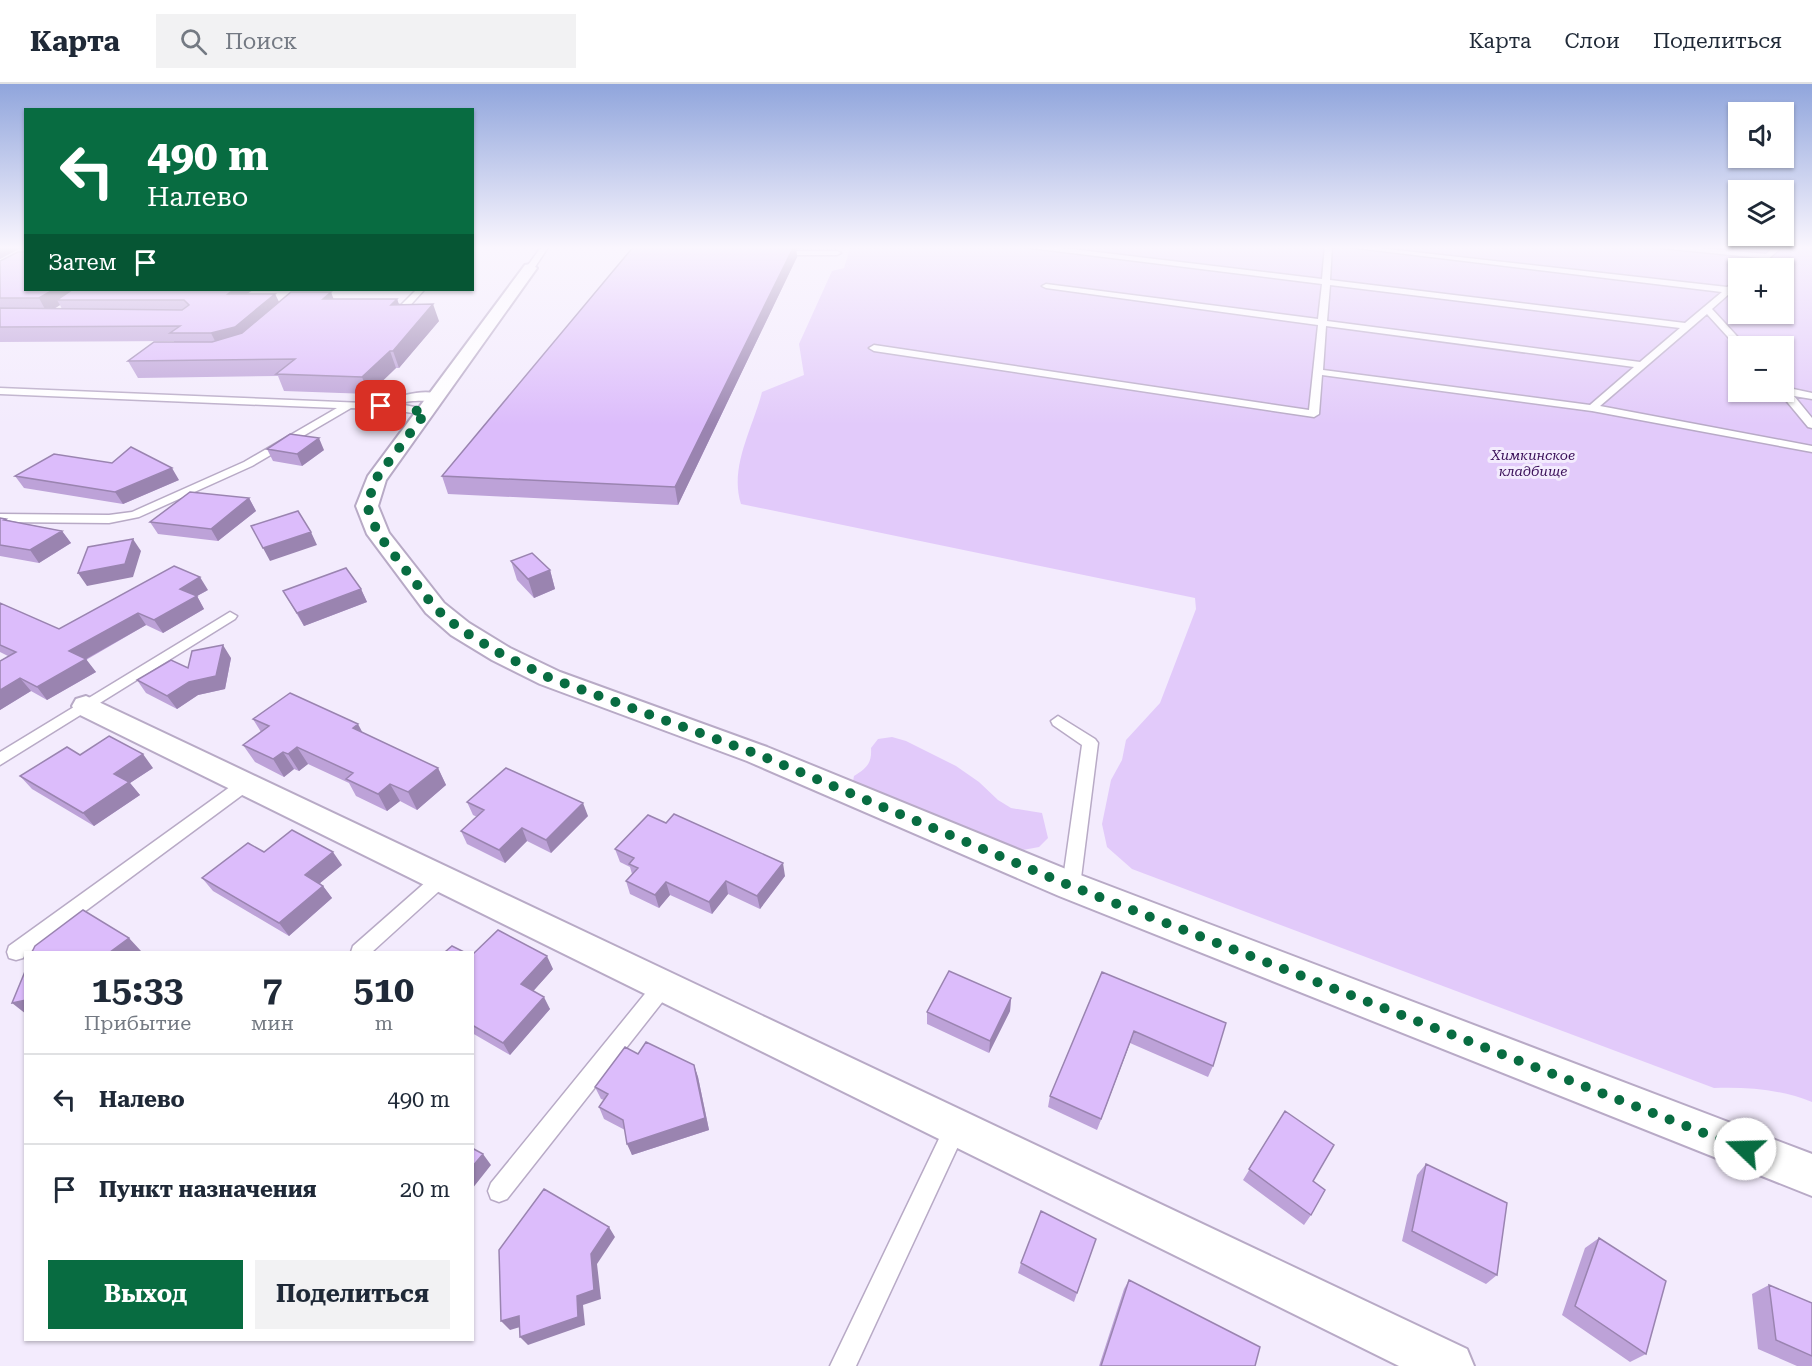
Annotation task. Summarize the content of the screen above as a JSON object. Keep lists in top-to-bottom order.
{
  "parks": ["Химкинское кладбище"],
  "page": {
    "header": "Карта",
    "search": "Поиск",
    "nav": ["Карта", "Слои", "Поделиться"],
    "map_buttons": ["+", "−"],
    "turn": ["490 m", "Налево"],
    "then": "Затем",
    "eta": [
      "15:33",
      "Прибытие",
      "7",
      "мин",
      "510",
      "m"
    ],
    "list": [
      {
        "name": "Налево",
        "value": "490 m"
      },
      {
        "name": "Пункт назначения",
        "value": "20 m"
      }
    ],
    "buttons": ["Выход", "Поделиться"]
  }
}
